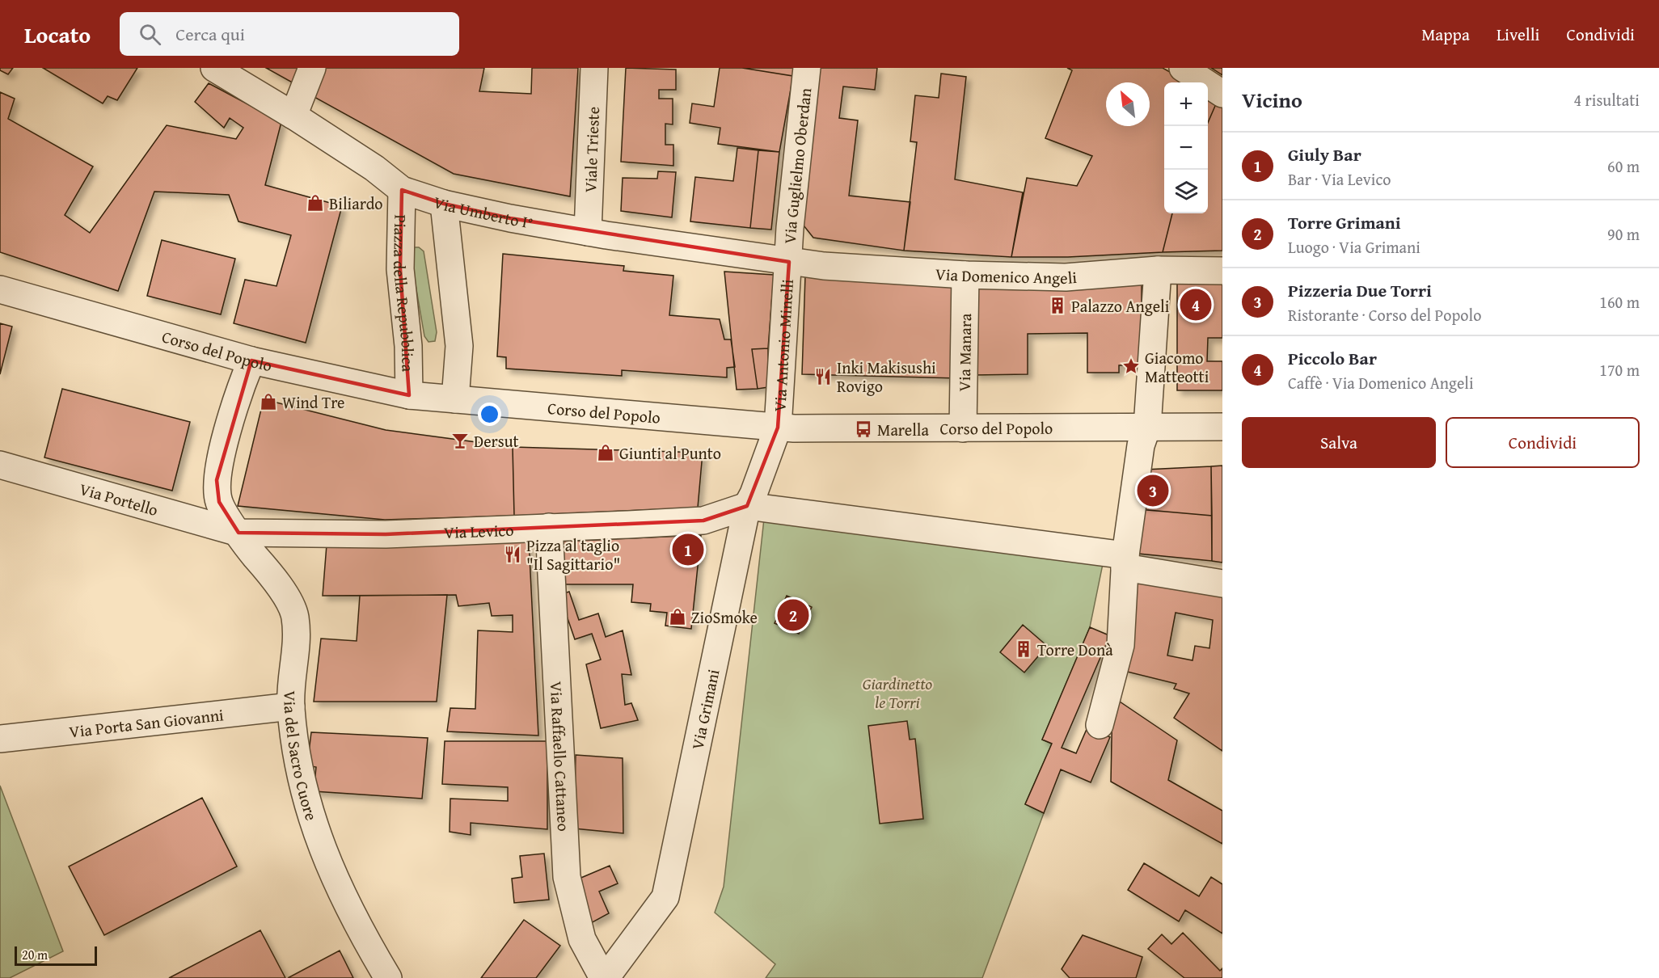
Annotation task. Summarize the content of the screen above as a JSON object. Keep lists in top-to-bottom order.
{
  "streets": {
    "street": [
      "Viale Trieste",
      "Via Guglielmo Oberdan",
      "Via Umberto I°",
      "Via Domenico Angeli",
      "Piazza della Repubblica",
      "Via Antonio Minelli",
      "Corso del Popolo",
      "Via Manara",
      "Via Portello",
      "Via Levico",
      "Via Grimani",
      "Via Porta San Giovanni",
      "Via del Sacro Cuore",
      "Via Raffaello Cattaneo"
    ]
  },
  "crossings": [
    ["Viale Trieste", "Via Umberto I°"],
    ["Via Guglielmo Oberdan", "Via Umberto I°"],
    ["Via Guglielmo Oberdan", "Via Domenico Angeli"],
    ["Via Guglielmo Oberdan", "Via Antonio Minelli"],
    ["Via Umberto I°", "Via Domenico Angeli"],
    ["Via Umberto I°", "Piazza della Repubblica"],
    ["Via Umberto I°", "Via Antonio Minelli"],
    ["Via Domenico Angeli", "Via Antonio Minelli"],
    ["Via Domenico Angeli", "Via Manara"],
    ["Piazza della Repubblica", "Corso del Popolo"],
    ["Via Antonio Minelli", "Corso del Popolo"],
    ["Via Antonio Minelli", "Via Grimani"],
    ["Corso del Popolo", "Via Manara"],
    ["Corso del Popolo", "Via Grimani"],
    ["Corso del Popolo", "Via del Sacro Cuore"],
    ["Via Portello", "Via Levico"],
    ["Via Portello", "Via del Sacro Cuore"],
    ["Via Levico", "Via Grimani"],
    ["Via Levico", "Via del Sacro Cuore"],
    ["Via Levico", "Via Raffaello Cattaneo"],
    ["Via Grimani", "Via Raffaello Cattaneo"],
    ["Via Porta San Giovanni", "Via del Sacro Cuore"]
  ],
  "parks": ["Giardinetto le Torri"],
  "places": {
    "shop": [
      "Biliardo",
      "Wind Tre",
      "Giunti al Punto",
      "ZioSmoke"
    ],
    "building": ["Palazzo Angeli", "Torre Donà"],
    "place": ["Giacomo Matteotti"],
    "restaurant": ["Inki Makisushi Rovigo", "Pizza al taglio \"Il Sagittario\""],
    "bus stop": ["Marella"],
    "bar": ["Dersut"]
  },
  "scale_bar": "20 m",
  "north": "top left",
  "page": {
    "header": "Locato",
    "search": "Cerca qui",
    "nav": ["Mappa", "Livelli", "Condividi"],
    "heading": ["Vicino", "4 risultati"],
    "map_buttons": ["+", "−"],
    "list": [
      {
        "mark": "1",
        "name": "Giuly Bar",
        "note": "Bar · Via Levico",
        "value": "60 m"
      },
      {
        "mark": "2",
        "name": "Torre Grimani",
        "note": "Luogo · Via Grimani",
        "value": "90 m"
      },
      {
        "mark": "3",
        "name": "Pizzeria Due Torri",
        "note": "Ristorante · Corso del Popolo",
        "value": "160 m"
      },
      {
        "mark": "4",
        "name": "Piccolo Bar",
        "note": "Caffè · Via Domenico Angeli",
        "value": "170 m"
      }
    ],
    "pins": [
      "4",
      "3",
      "1",
      "2"
    ],
    "buttons": ["Salva", "Condividi"],
    "scale": "20 m"
  }
}
